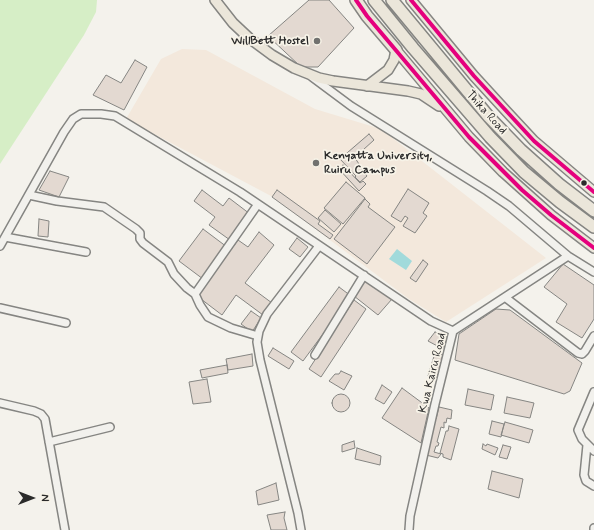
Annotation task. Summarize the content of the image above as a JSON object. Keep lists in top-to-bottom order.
{
  "streets": {
    "highway": ["Thika Road"],
    "street": ["Kwa Kairu Road"]
  },
  "places": ["WillBett Hostel", "Kenyatta University, Ruiru Campus"],
  "north": "right"
}
